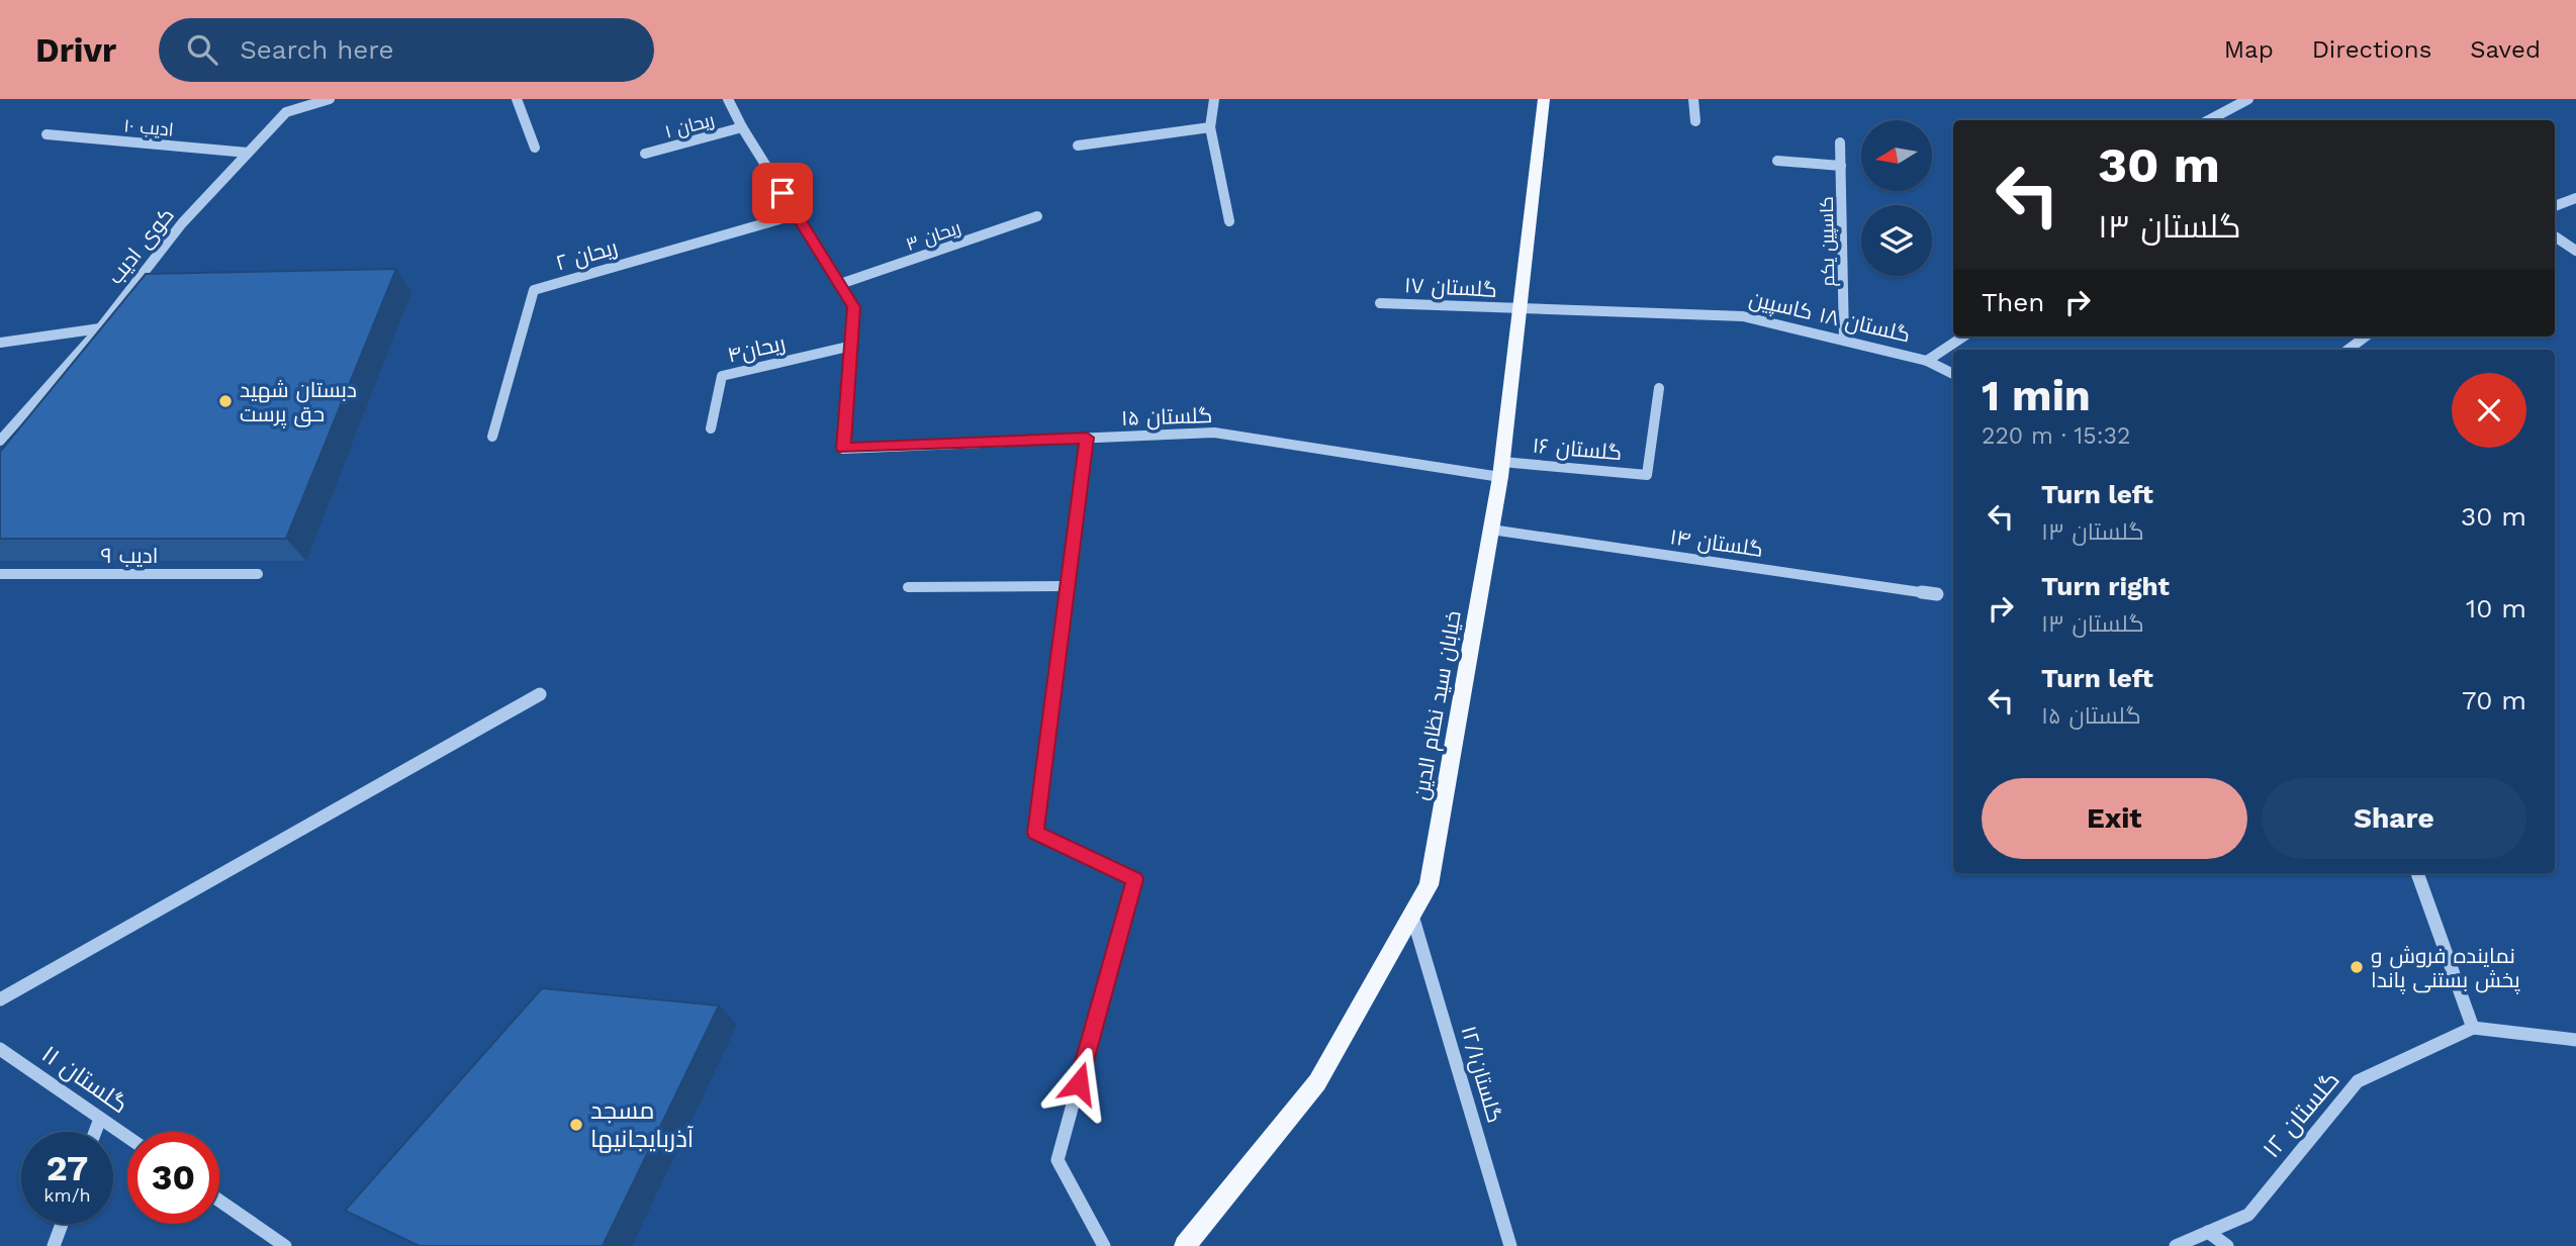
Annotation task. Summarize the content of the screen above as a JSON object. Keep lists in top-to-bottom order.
{
  "streets": {
    "main road": ["خیابان سید نظام الدین"],
    "street": [
      "ریحان ۱",
      "ادیب ۱۰",
      "ریحان ۳",
      "کاسپین یکم",
      "کوی ادیب",
      "ریحان ۲",
      "گلستان ۱۷",
      "گلستان ۱۸ کاسپین",
      "ریحان۴",
      "گلستان ۱۵",
      "گلستان ۱۶",
      "گلستان ۱۴",
      "ادیب ۹",
      "گلستان۱۲/۱",
      "گلستان ۱۱",
      "گلستان ۱۲"
    ]
  },
  "crossings": [
    ["ریحان ۱", "گلستان ۱۵"],
    ["ادیب ۱۰", "کوی ادیب"],
    ["ریحان ۳", "گلستان ۱۵"],
    ["کاسپین یکم", "گلستان ۱۸ کاسپین"],
    ["ریحان ۲", "گلستان ۱۵"],
    ["گلستان ۱۷", "گلستان ۱۸ کاسپین"],
    ["گلستان ۱۷", "خیابان سید نظام الدین"],
    ["گلستان ۱۸ کاسپین", "خیابان سید نظام الدین"],
    ["ریحان۴", "گلستان ۱۵"],
    ["گلستان ۱۵", "گلستان ۱۶"],
    ["گلستان ۱۵", "خیابان سید نظام الدین"],
    ["گلستان ۱۶", "خیابان سید نظام الدین"],
    ["گلستان ۱۴", "خیابان سید نظام الدین"],
    ["خیابان سید نظام الدین", "گلستان۱۲/۱"]
  ],
  "places": ["دبستان شهید حق پرست", "نماینده فروش و پخش بستنی پاندا", "مسجد آذربایجانیها"],
  "north": "left",
  "page": {
    "header": "Drivr",
    "search": "Search here",
    "nav": ["Map", "Directions", "Saved"],
    "turn": ["30 m", "گلستان ۱۳"],
    "then": "Then",
    "heading": ["1 min", "220 m · 15:32"],
    "list": [
      {
        "name": "Turn left",
        "note": "گلستان ۱۳",
        "value": "30 m"
      },
      {
        "name": "Turn right",
        "note": "گلستان ۱۳",
        "value": "10 m"
      },
      {
        "name": "Turn left",
        "note": "گلستان ۱۵",
        "value": "70 m"
      }
    ],
    "buttons": ["Exit", "Share"],
    "speed": "27 km/h",
    "limit": "30"
  }
}
